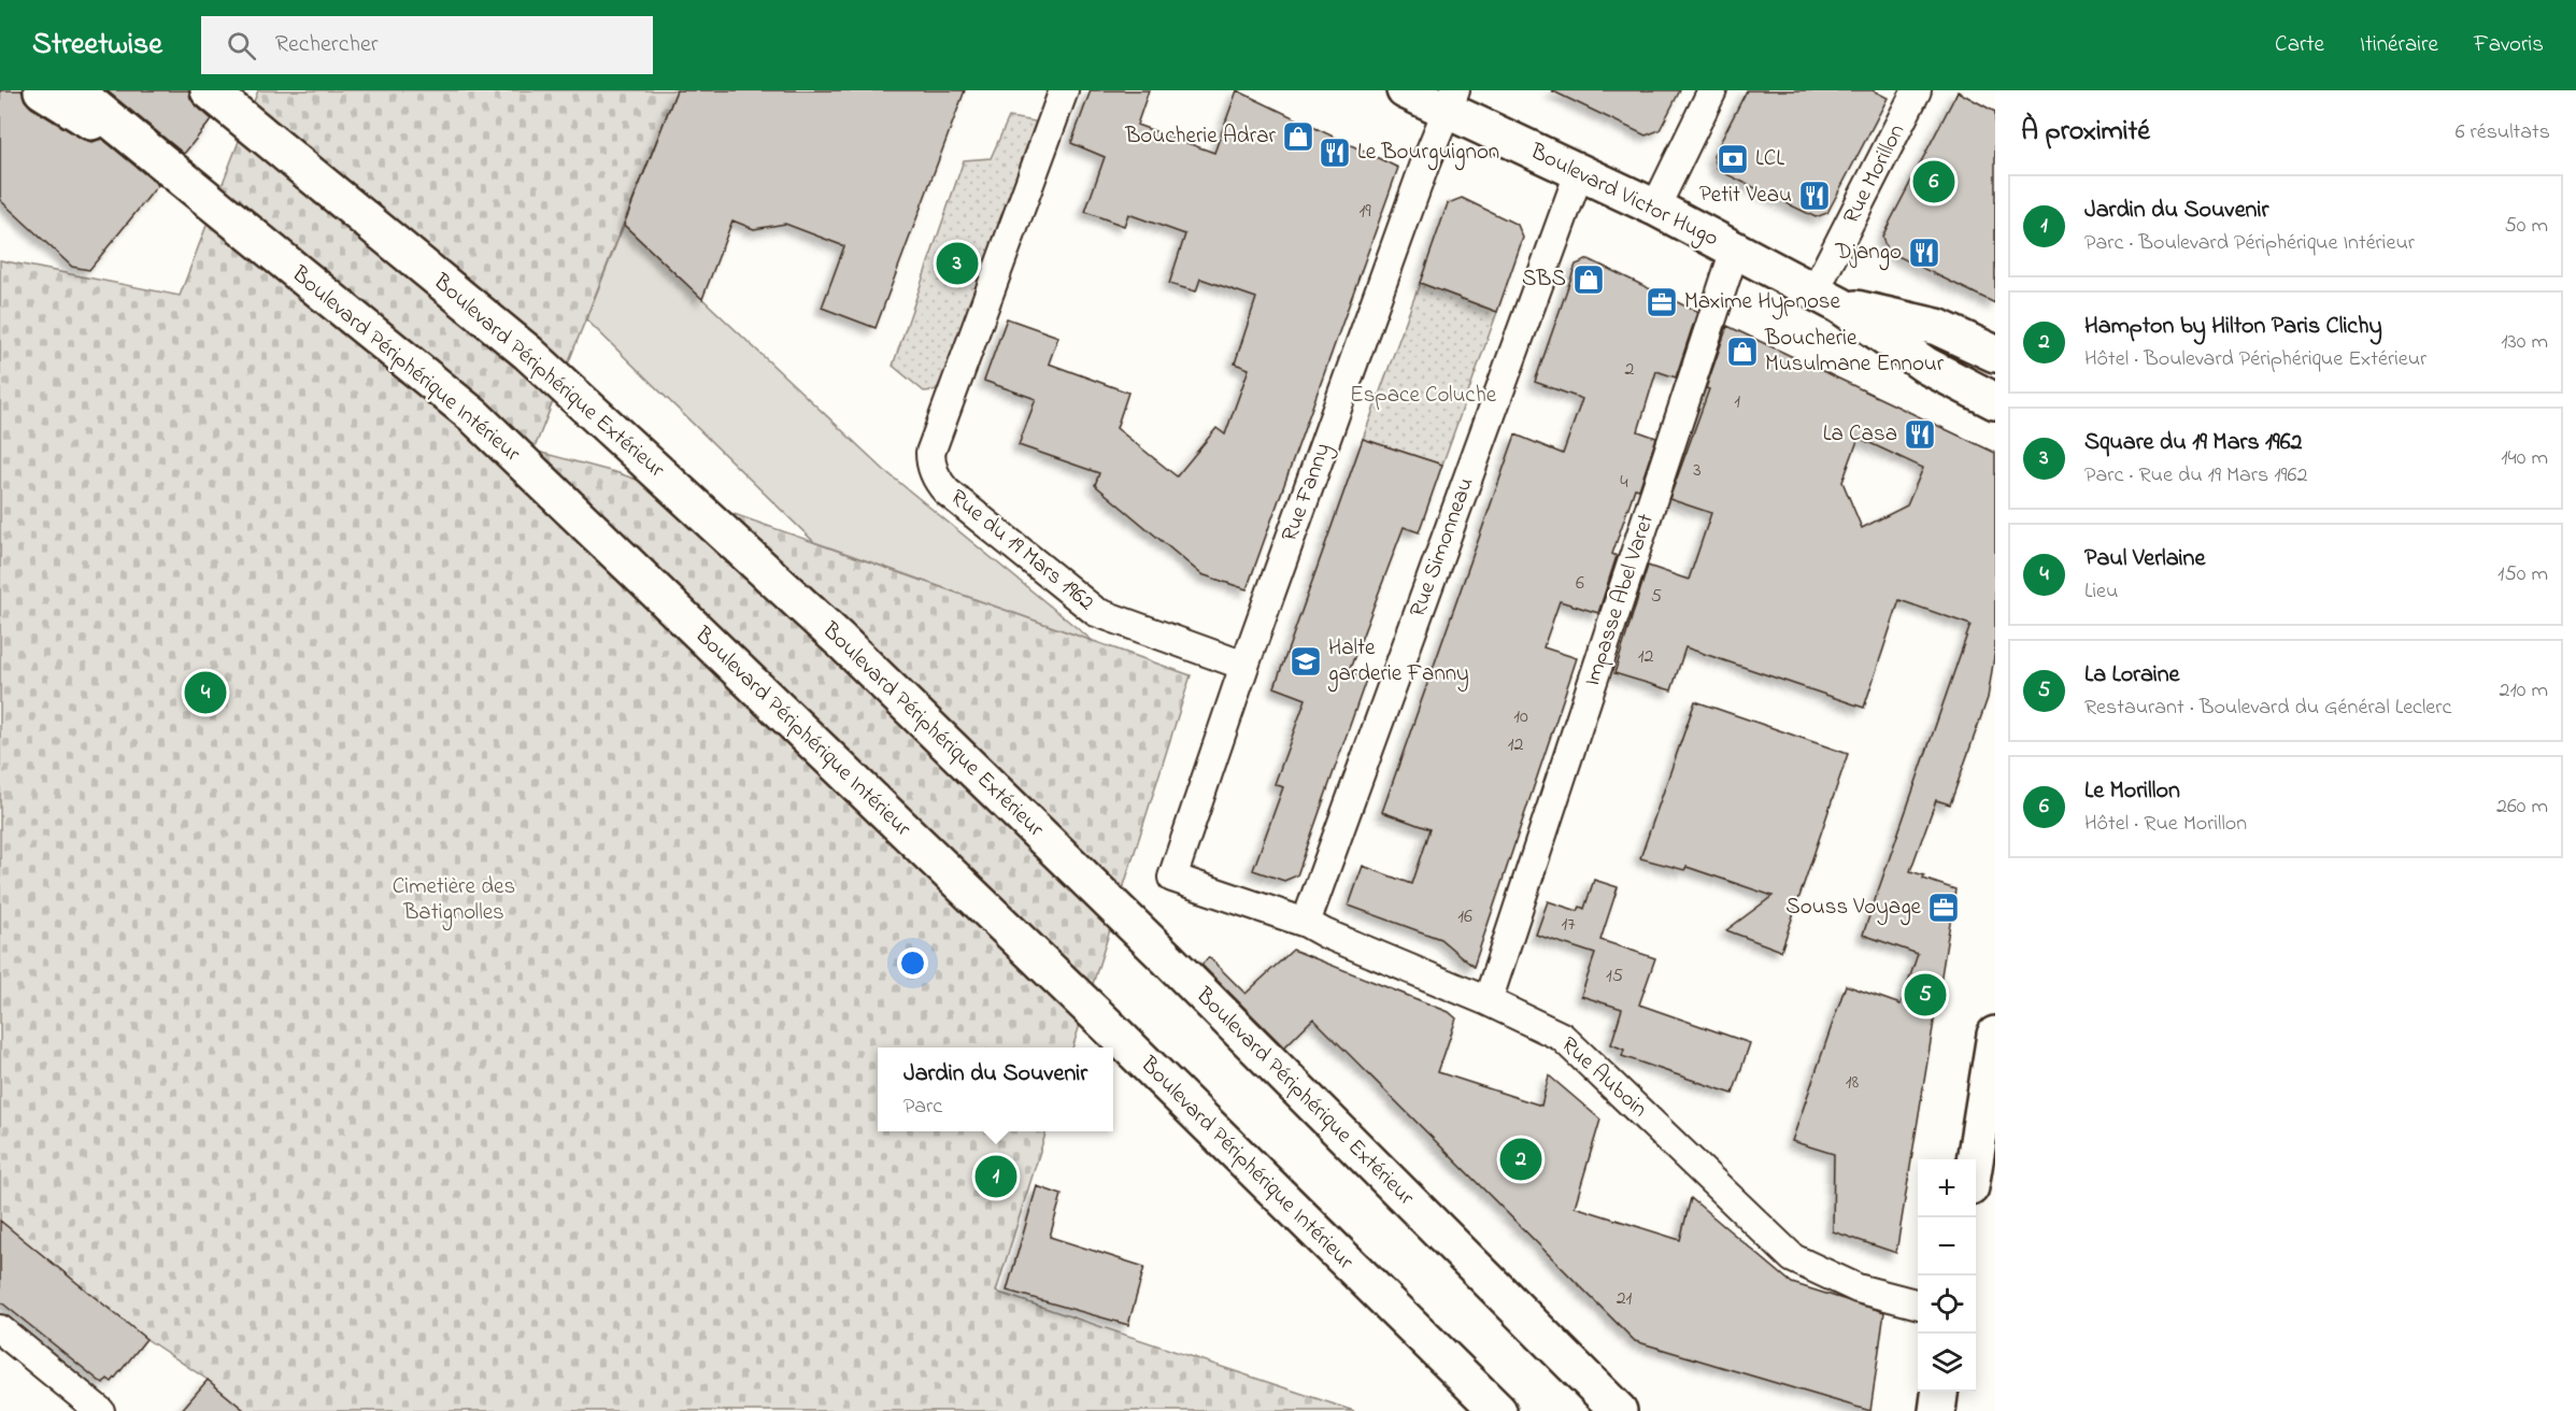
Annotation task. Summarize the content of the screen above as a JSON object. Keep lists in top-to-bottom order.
{
  "streets": {
    "main road": ["Boulevard Victor Hugo", "Boulevard Périphérique Intérieur", "Boulevard Périphérique Extérieur"],
    "street": [
      "Rue Morillon",
      "Rue Fanny",
      "Rue Simonneau",
      "Rue du 19 Mars 1962",
      "Impasse Abel Varet",
      "Rue Auboin"
    ]
  },
  "crossings": [
    ["Rue Morillon", "Boulevard Victor Hugo"],
    ["Boulevard Victor Hugo", "Rue Fanny"],
    ["Boulevard Victor Hugo", "Rue Simonneau"],
    ["Boulevard Victor Hugo", "Impasse Abel Varet"],
    ["Rue Fanny", "Rue du 19 Mars 1962"],
    ["Rue Fanny", "Rue Auboin"],
    ["Rue Simonneau", "Rue Auboin"],
    ["Impasse Abel Varet", "Rue Auboin"]
  ],
  "parks": ["Espace Coluche", "Cimetière des Batignolles"],
  "places": {
    "shop": ["Boucherie Adrar", "SBS", "Boucherie Musulmane Ennour"],
    "restaurant": [
      "Le Bourguignon",
      "Petit Veau",
      "Django",
      "La Casa"
    ],
    "bank": ["LCL"],
    "office": ["Maxime Hypnose", "Souss Voyage"],
    "school or university": ["Halte garderie Fanny"]
  },
  "house_numbers": [
    "19",
    "2",
    "1",
    "3",
    "4",
    "6",
    "5",
    "12",
    "10",
    "12",
    "16",
    "17",
    "15",
    "18",
    "21"
  ],
  "page": {
    "header": "Streetwise",
    "search": "Rechercher",
    "nav": ["Carte", "Itinéraire", "Favoris"],
    "heading": ["À proximité", "6 résultats"],
    "pins": [
      "6",
      "3",
      "4",
      "5",
      "2",
      "1"
    ],
    "list": [
      {
        "mark": "1",
        "name": "Jardin du Souvenir",
        "note": "Parc · Boulevard Périphérique Intérieur",
        "value": "50 m"
      },
      {
        "mark": "2",
        "name": "Hampton by Hilton Paris Clichy",
        "note": "Hôtel · Boulevard Périphérique Extérieur",
        "value": "130 m"
      },
      {
        "mark": "3",
        "name": "Square du 19 Mars 1962",
        "note": "Parc · Rue du 19 Mars 1962",
        "value": "140 m"
      },
      {
        "mark": "4",
        "name": "Paul Verlaine",
        "note": "Lieu",
        "value": "150 m"
      },
      {
        "mark": "5",
        "name": "La Loraine",
        "note": "Restaurant · Boulevard du Général Leclerc",
        "value": "210 m"
      },
      {
        "mark": "6",
        "name": "Le Morillon",
        "note": "Hôtel · Rue Morillon",
        "value": "260 m"
      }
    ],
    "popup": ["Jardin du Souvenir", "Parc"],
    "map_buttons": ["+", "−"]
  }
}
